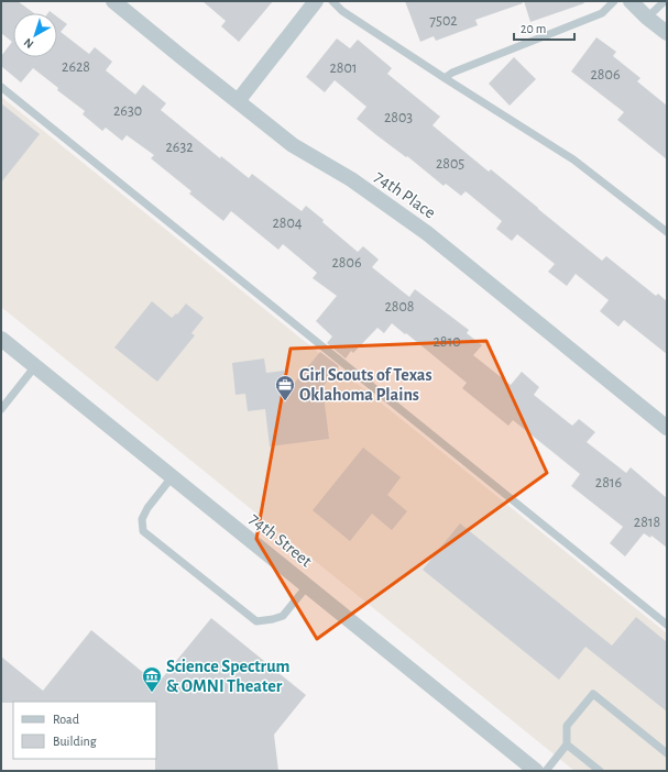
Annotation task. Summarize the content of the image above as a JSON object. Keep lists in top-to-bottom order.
{
  "streets": {
    "street": ["74th Place", "74th Street"]
  },
  "places": {
    "office": ["Girl Scouts of Texas Oklahoma Plains"],
    "museum": ["Science Spectrum & OMNI Theater"]
  },
  "house_numbers": [
    "7502",
    "2628",
    "2801",
    "2806",
    "2630",
    "2803",
    "2632",
    "2805",
    "2804",
    "2806",
    "2808",
    "2810",
    "2816",
    "2818"
  ],
  "legend": ["Road", "Building"],
  "scale_bar": "20 m",
  "north": "bottom left"
}
